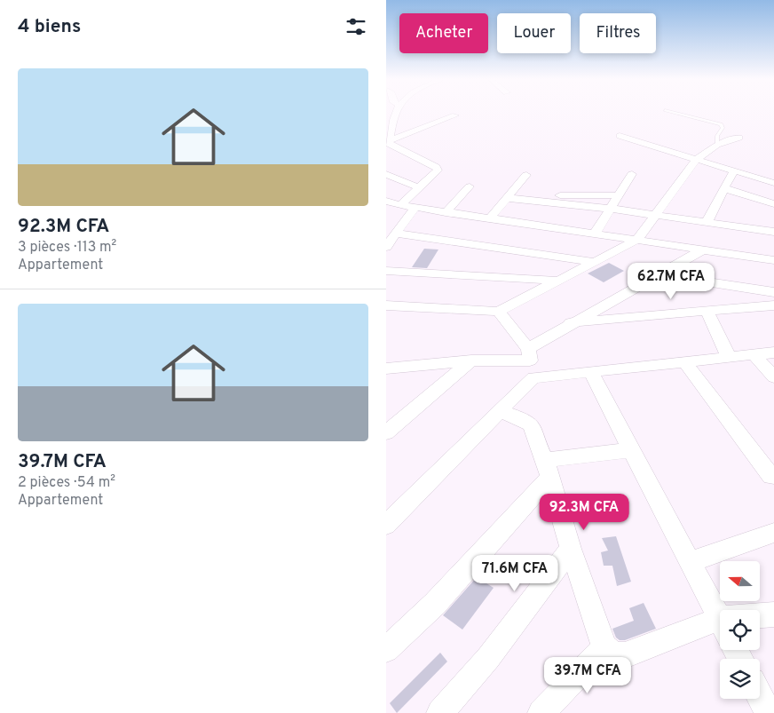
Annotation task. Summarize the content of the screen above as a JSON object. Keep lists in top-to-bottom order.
{
  "north": "left",
  "page": {
    "heading": "4 biens",
    "chip": ["Acheter", "Louer", "Filtres"],
    "list": [
      {
        "name": "92.3M CFA",
        "note": "3 pièces · 113 m² · Appartement"
      },
      {
        "name": "39.7M CFA",
        "note": "2 pièces · 54 m² · Appartement"
      }
    ],
    "price": [
      "62.7M CFA",
      "92.3M CFA",
      "71.6M CFA",
      "39.7M CFA"
    ]
  }
}
